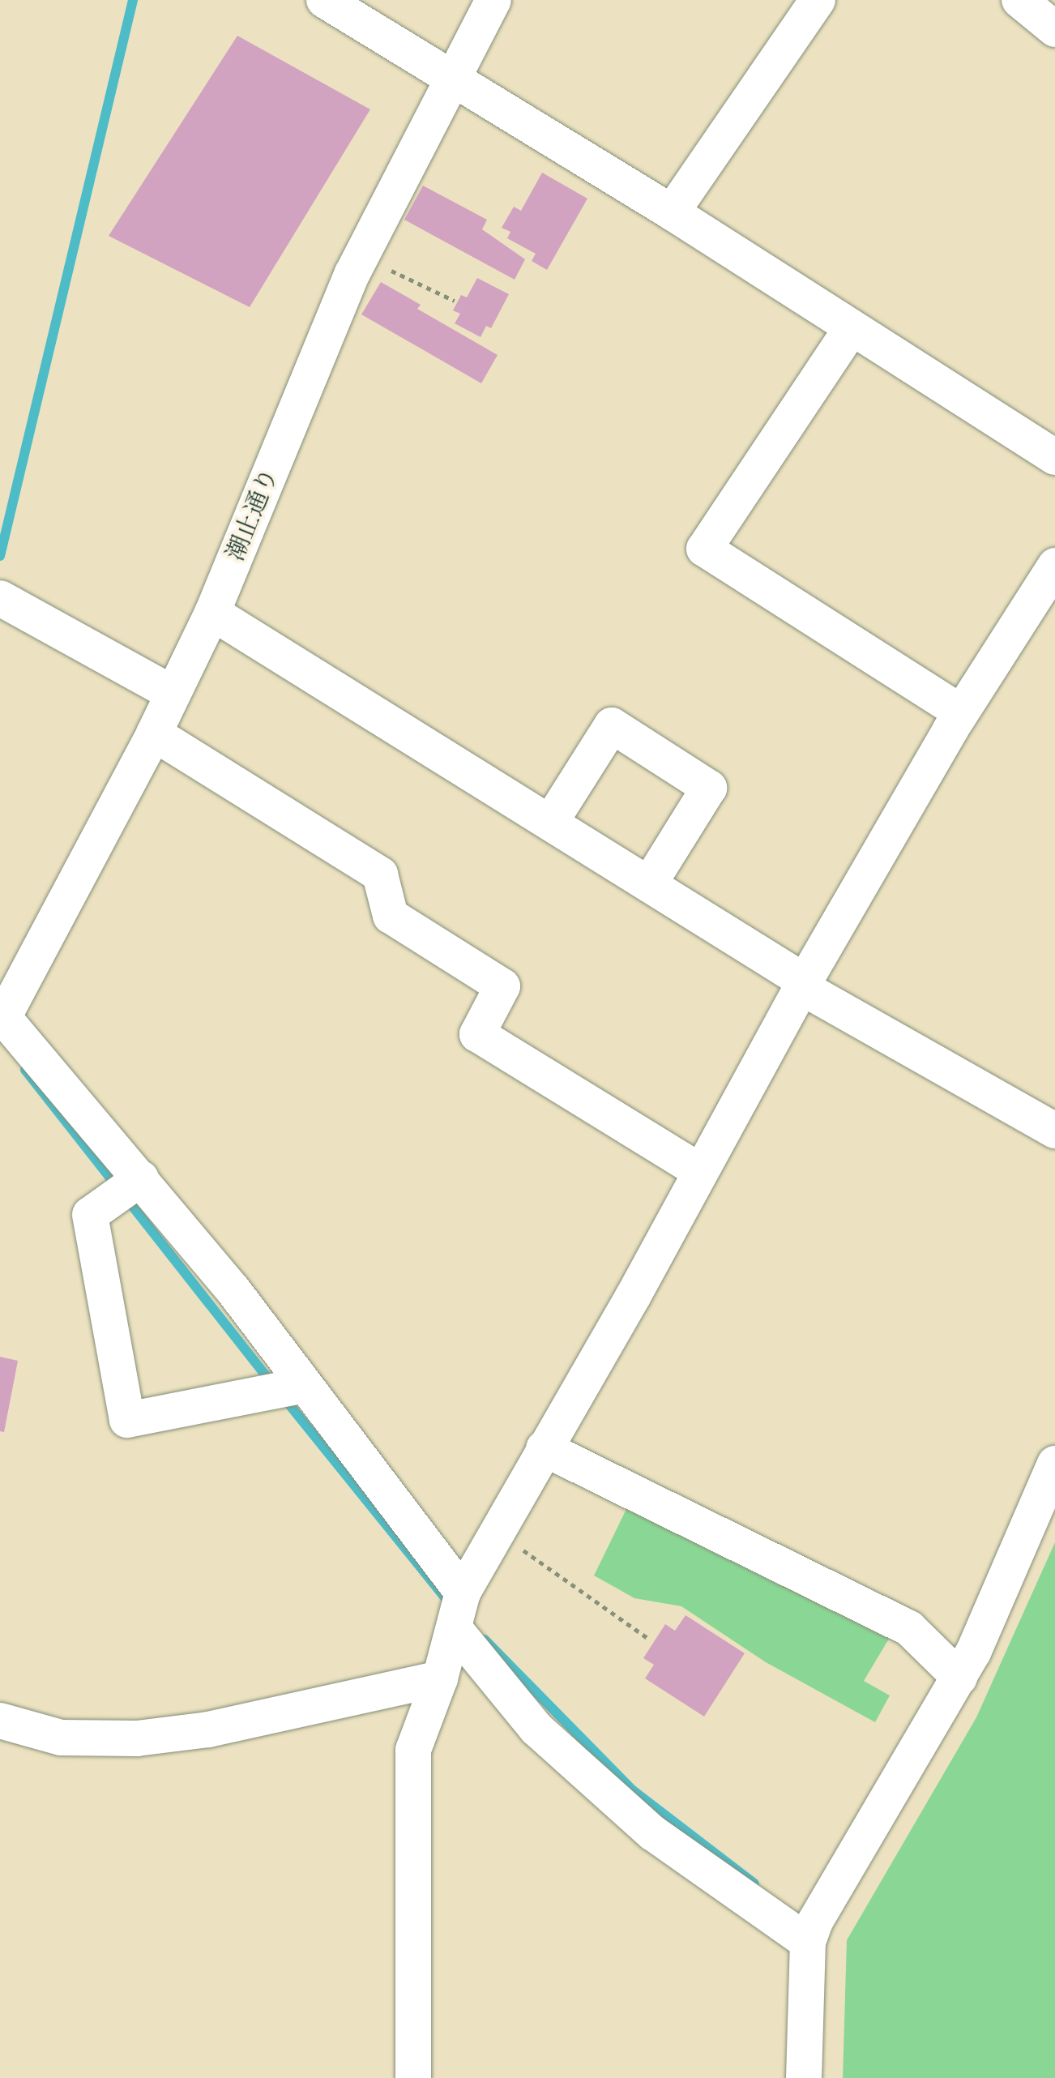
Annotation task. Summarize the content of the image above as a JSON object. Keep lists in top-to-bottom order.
{
  "streets": {
    "street": ["潮止通り"]
  }
}
